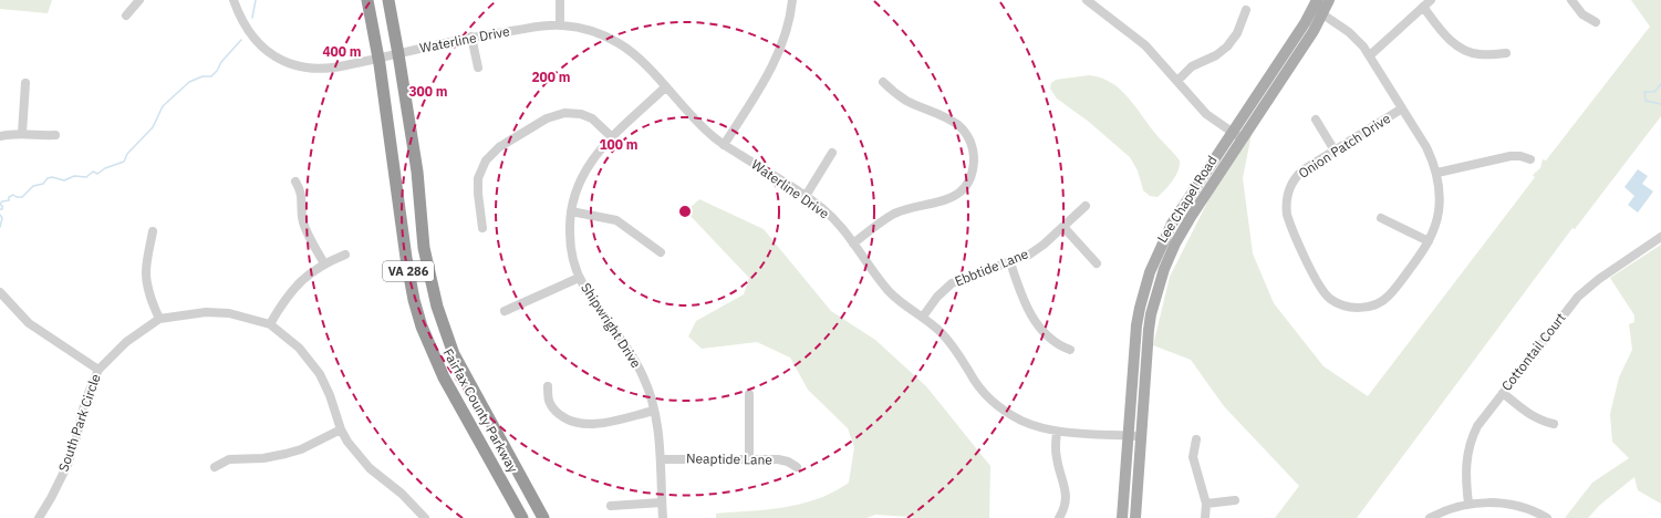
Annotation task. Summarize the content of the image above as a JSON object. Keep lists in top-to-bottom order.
{
  "streets": {
    "highway": ["VA 286", "Fairfax County Parkway"],
    "main road": ["Lee Chapel Road"],
    "street": [
      "Waterline Drive",
      "Onion Patch Drive",
      "Ebbtide Lane",
      "Shipwright Drive",
      "Cottontail Court",
      "South Park Circle",
      "Neaptide Lane"
    ]
  },
  "crossings": [
    ["Waterline Drive", "Lee Chapel Road"],
    ["Waterline Drive", "Ebbtide Lane"],
    ["Waterline Drive", "Shipwright Drive"],
    ["Waterline Drive", "Fairfax County Parkway"],
    ["Onion Patch Drive", "Lee Chapel Road"],
    ["Shipwright Drive", "Neaptide Lane"]
  ],
  "rings": [
    "400 m",
    "200 m",
    "300 m",
    "100 m"
  ]
}
